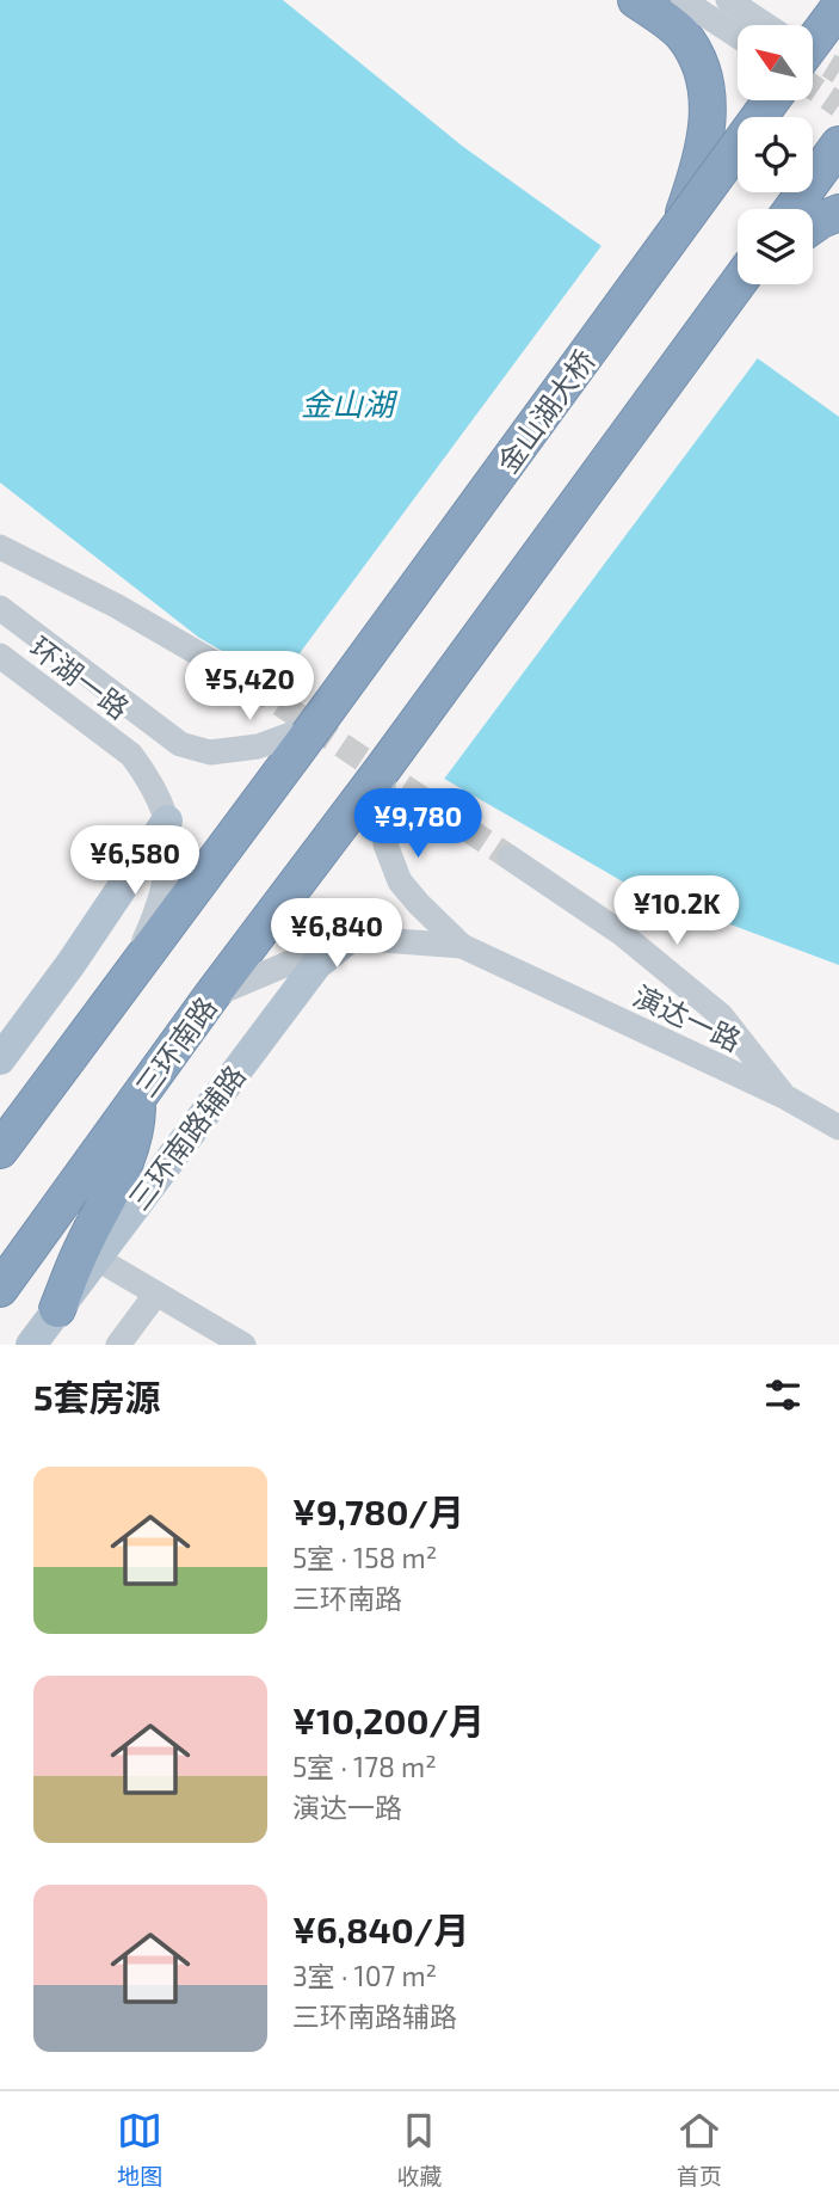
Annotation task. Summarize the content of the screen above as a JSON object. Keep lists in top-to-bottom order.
{
  "streets": {
    "highway": ["金山湖大桥", "三环南路"],
    "main road": ["三环南路辅路"],
    "street": ["环湖一路", "演达一路"]
  },
  "crossings": [
    ["金山湖大桥", "环湖一路"]
  ],
  "water": ["金山湖"],
  "north": "top left",
  "page": {
    "price": [
      "¥5,420",
      "¥9,780",
      "¥6,580",
      "¥10.2K",
      "¥6,840"
    ],
    "heading": "5套房源",
    "list": [
      {
        "name": "¥9,780/月",
        "note": "5室 · 158 m² · 三环南路"
      },
      {
        "name": "¥10,200/月",
        "note": "5室 · 178 m² · 演达一路"
      },
      {
        "name": "¥6,840/月",
        "note": "3室 · 107 m² · 三环南路辅路"
      }
    ],
    "tabs": ["地图", "收藏", "首页"]
  }
}
